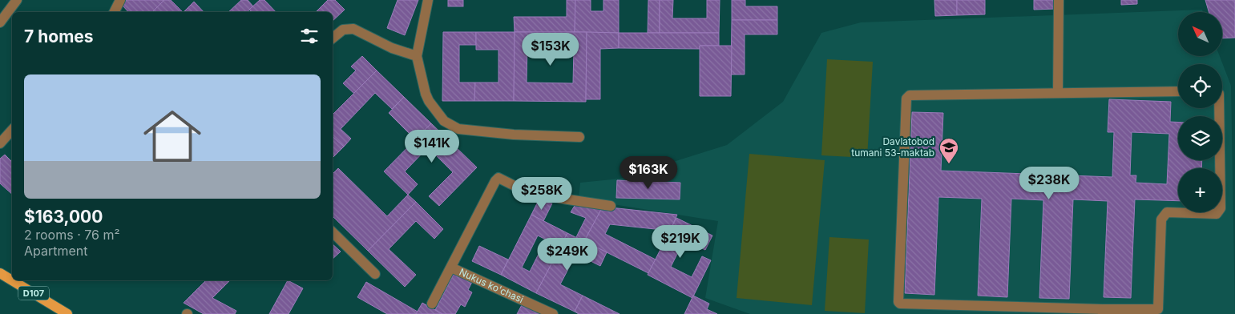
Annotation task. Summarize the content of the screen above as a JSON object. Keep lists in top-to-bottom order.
{
  "streets": {
    "main road": ["D107"],
    "street": ["Nukus ko'chasi"]
  },
  "places": {
    "school or university": ["Davlatobod tumani 53-maktab"]
  },
  "north": "top left",
  "page": {
    "map_buttons": "+",
    "heading": "7 homes",
    "price": [
      "$153K",
      "$141K",
      "$163K",
      "$238K",
      "$258K",
      "$219K",
      "$249K"
    ],
    "list": [
      {
        "name": "$163,000",
        "note": "2 rooms · 76 m² · Apartment"
      }
    ]
  }
}
